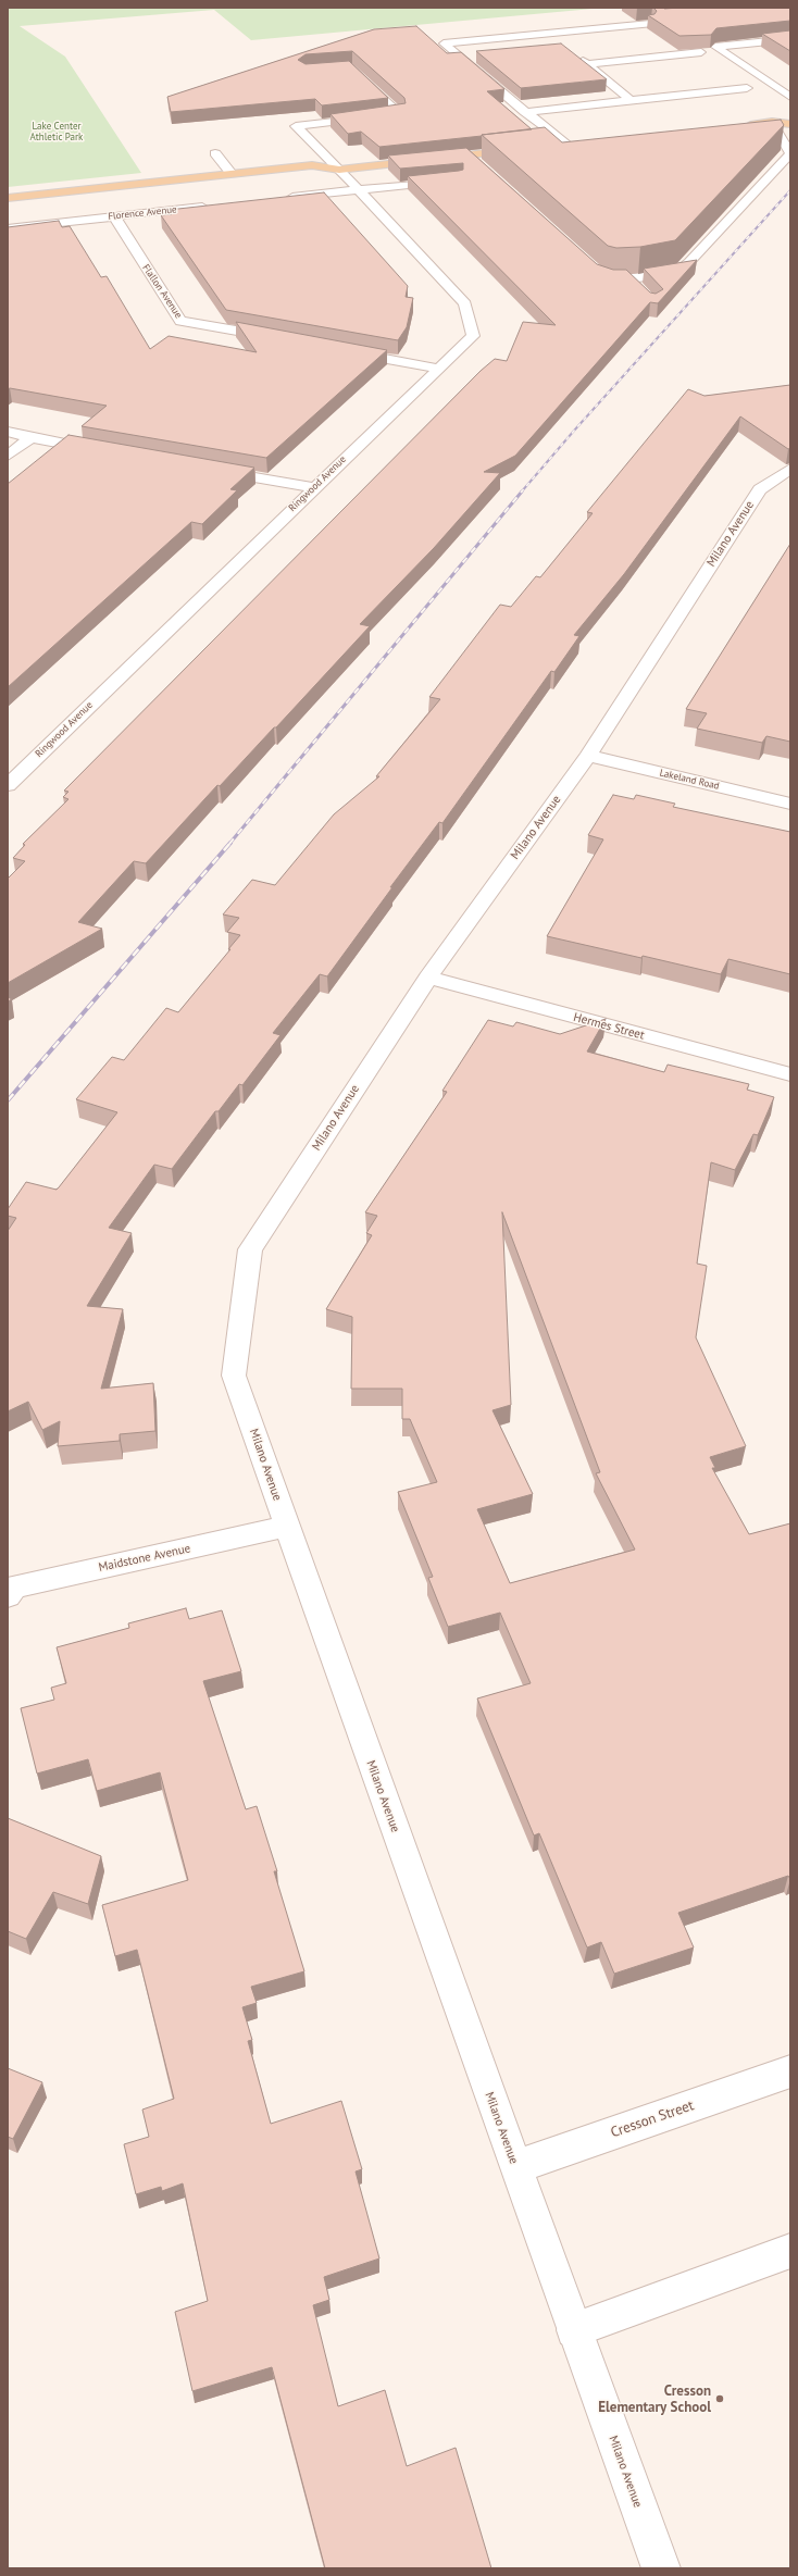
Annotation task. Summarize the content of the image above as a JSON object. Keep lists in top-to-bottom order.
{
  "streets": {
    "street": [
      "Florence Avenue",
      "Flallon Avenue",
      "Ringwood Avenue",
      "Milano Avenue",
      "Lakeland Road",
      "Hermes Street",
      "Maidstone Avenue",
      "Cresson Street"
    ]
  },
  "crossings": [
    ["Florence Avenue", "Flallon Avenue"],
    ["Milano Avenue", "Lakeland Road"],
    ["Milano Avenue", "Hermes Street"],
    ["Milano Avenue", "Maidstone Avenue"],
    ["Milano Avenue", "Cresson Street"]
  ],
  "parks": ["Lake Center Athletic Park"],
  "places": ["Cresson Elementary School"]
}
